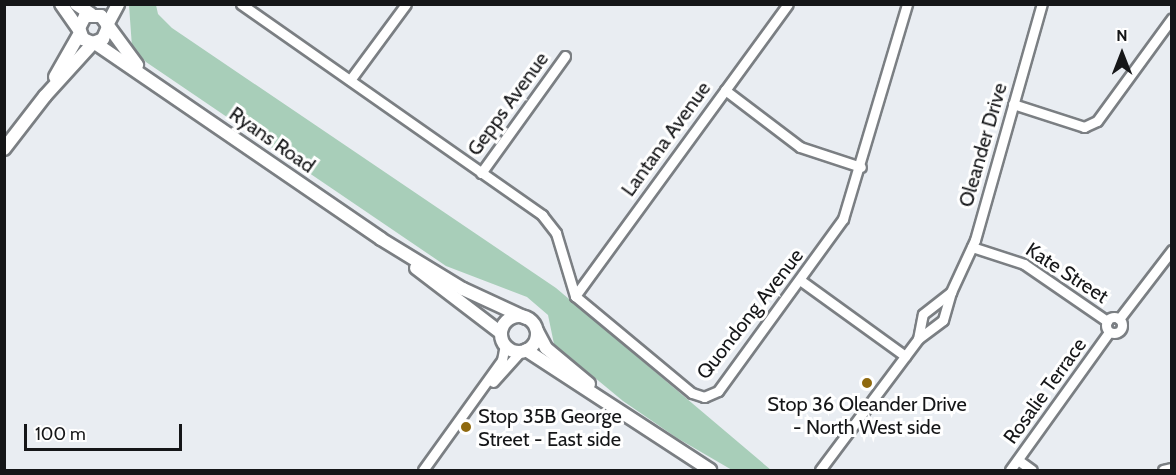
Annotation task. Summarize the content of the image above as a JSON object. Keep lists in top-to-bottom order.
{
  "streets": {
    "street": [
      "Gepps Avenue",
      "Lantana Avenue",
      "Ryans Road",
      "Oleander Drive",
      "Kate Street",
      "Quondong Avenue",
      "Rosalie Terrace"
    ]
  },
  "crossings": [
    ["Lantana Avenue", "Quondong Avenue"],
    ["Oleander Drive", "Kate Street"]
  ],
  "places": ["Stop 36 Oleander Drive - North West side", "Stop 35B George Street - East side"],
  "scale_bar": "100 m",
  "north": "top"
}
